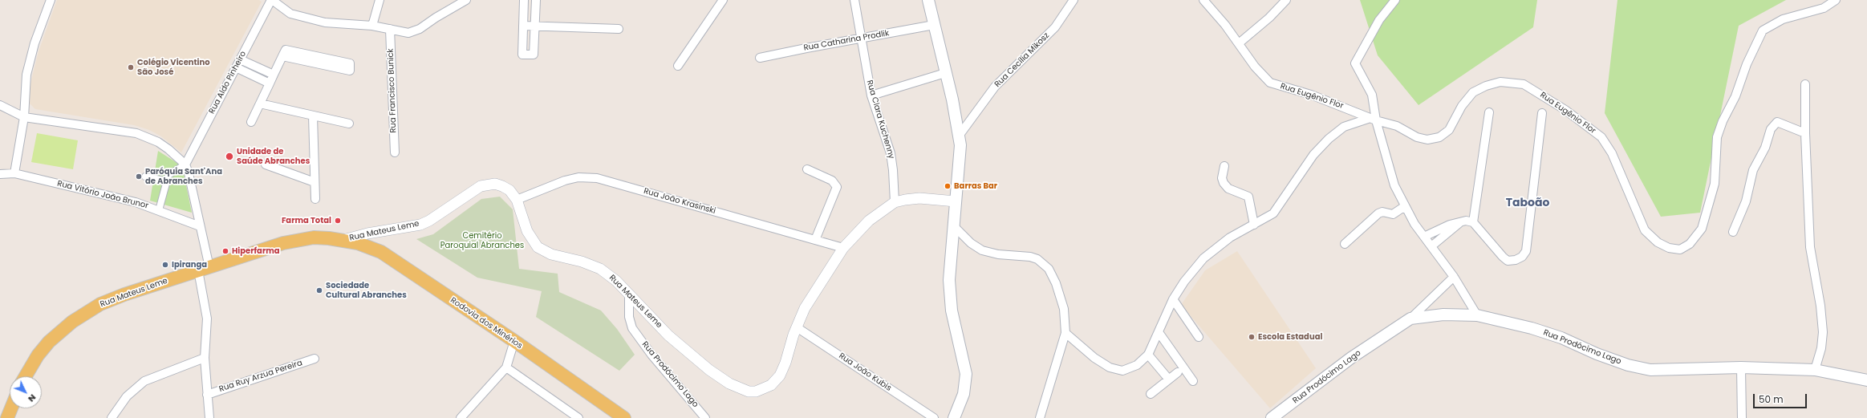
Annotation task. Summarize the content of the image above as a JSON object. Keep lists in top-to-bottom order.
{
  "streets": {
    "main road": ["Rua Mateus Leme", "Rodovia dos Minérios", "Rua Prodócimo Lago"],
    "street": [
      "Rua Catharina Prodlik",
      "Rua Cecília Mikosz",
      "Rua Aldo Pinheiro",
      "Rua Francisco Bunick",
      "Rua Eugênio Flor",
      "Rua Clara Kuchenny",
      "Rua Vitório João Brunor",
      "Rua João Krasinski",
      "Rua João Kubis",
      "Rua Ruy Arzua Pereira"
    ]
  },
  "crossings": [
    ["Rua Catharina Prodlik", "Rua Clara Kuchenny"],
    ["Rua Clara Kuchenny", "Rua Mateus Leme"],
    ["Rua João Krasinski", "Rua Mateus Leme"],
    ["Rua Mateus Leme", "Rodovia dos Minérios"],
    ["Rua Mateus Leme", "Rua Prodócimo Lago"],
    ["Rua Mateus Leme", "Rua João Kubis"]
  ],
  "districts": ["Taboão"],
  "parks": ["Cemitério Paroquial Abranches"],
  "places": [
    "Colégio Vicentino São José",
    "Unidade de Saúde Abranches",
    "Paróquia Sant'Ana de Abranches",
    "Barras Bar",
    "Farma Total",
    "Hiperfarma",
    "Ipiranga",
    "Sociedade Cultural Abranches",
    "Escola Estadual"
  ],
  "scale_bar": "50 m",
  "north": "bottom right"
}
